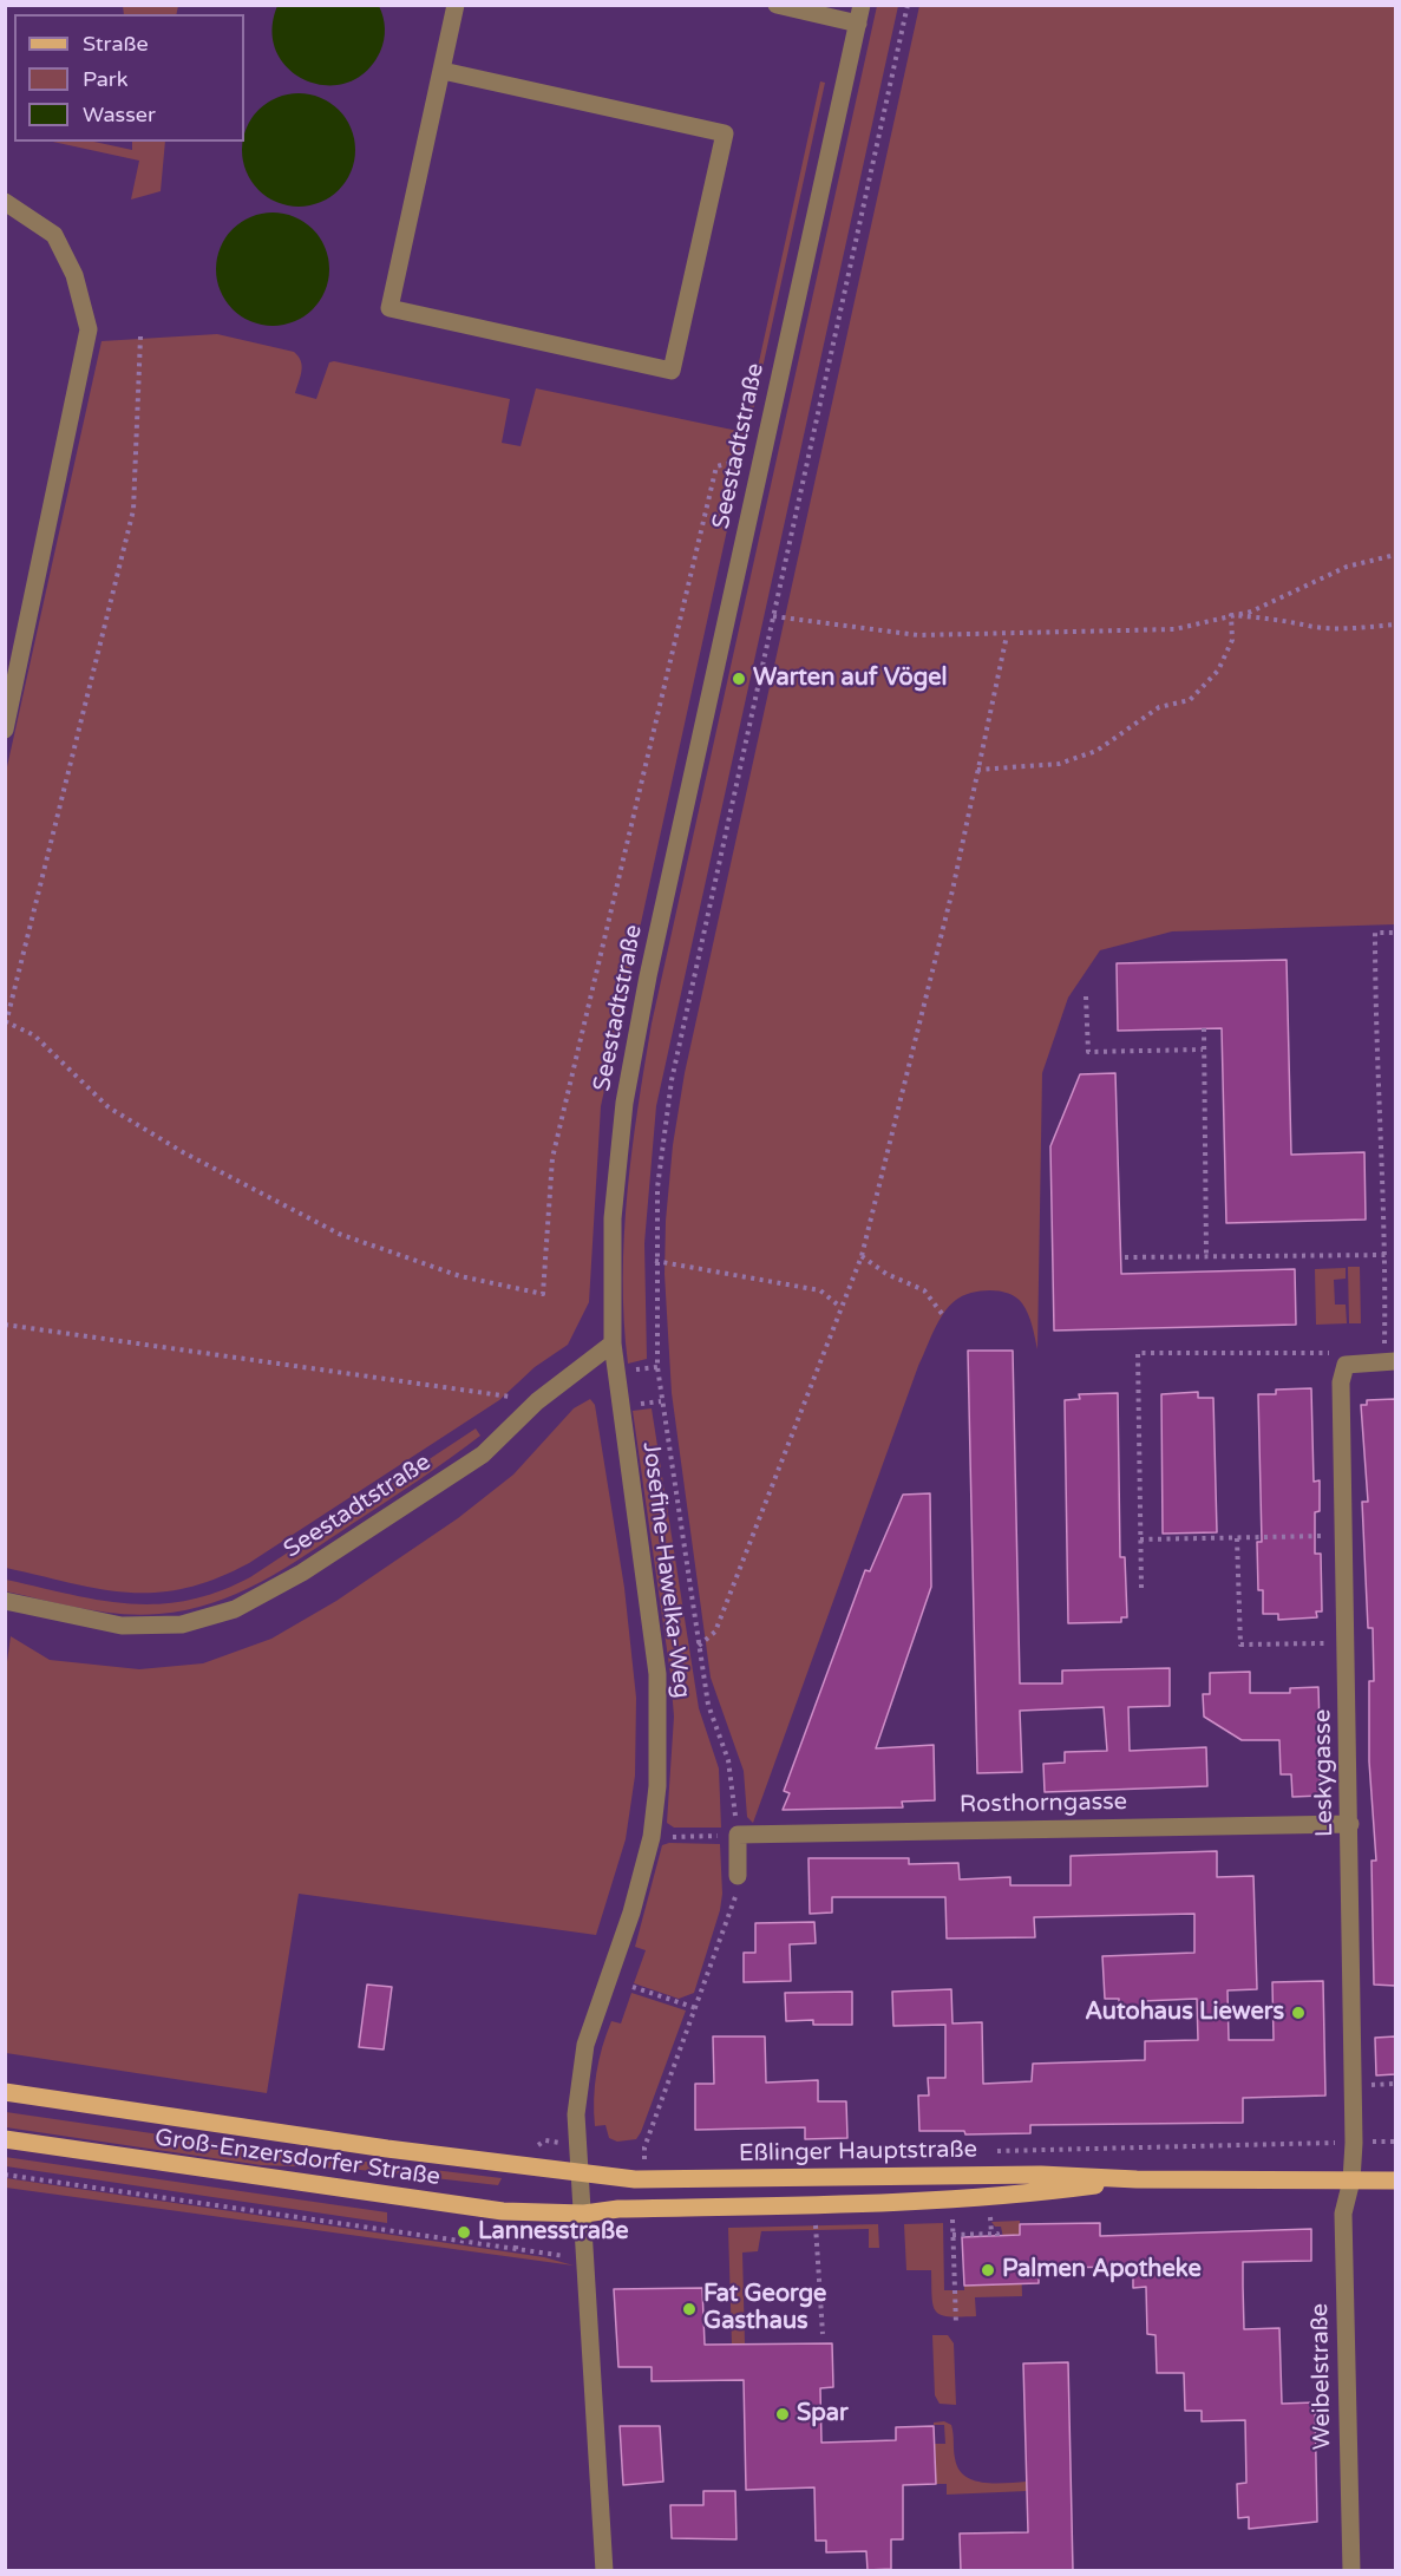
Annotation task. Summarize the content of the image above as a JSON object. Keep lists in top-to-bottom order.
{
  "streets": {
    "main road": ["Eßlinger Hauptstraße", "Groß-Enzersdorfer Straße"],
    "street": [
      "Seestadtstraße",
      "Josefine-Hawelka-Weg",
      "Leskygasse",
      "Rosthorngasse",
      "Weibelstraße"
    ]
  },
  "crossings": [
    ["Seestadtstraße", "Josefine-Hawelka-Weg"],
    ["Josefine-Hawelka-Weg", "Eßlinger Hauptstraße"],
    ["Josefine-Hawelka-Weg", "Groß-Enzersdorfer Straße"],
    ["Leskygasse", "Rosthorngasse"],
    ["Leskygasse", "Eßlinger Hauptstraße"],
    ["Leskygasse", "Weibelstraße"],
    ["Eßlinger Hauptstraße", "Groß-Enzersdorfer Straße"],
    ["Eßlinger Hauptstraße", "Weibelstraße"]
  ],
  "places": [
    "Warten auf Vögel",
    "Autohaus Liewers",
    "Lannesstraße",
    "Palmen Apotheke",
    "Fat George Gasthaus",
    "Spar"
  ],
  "legend": ["Straße", "Park", "Wasser"]
}
